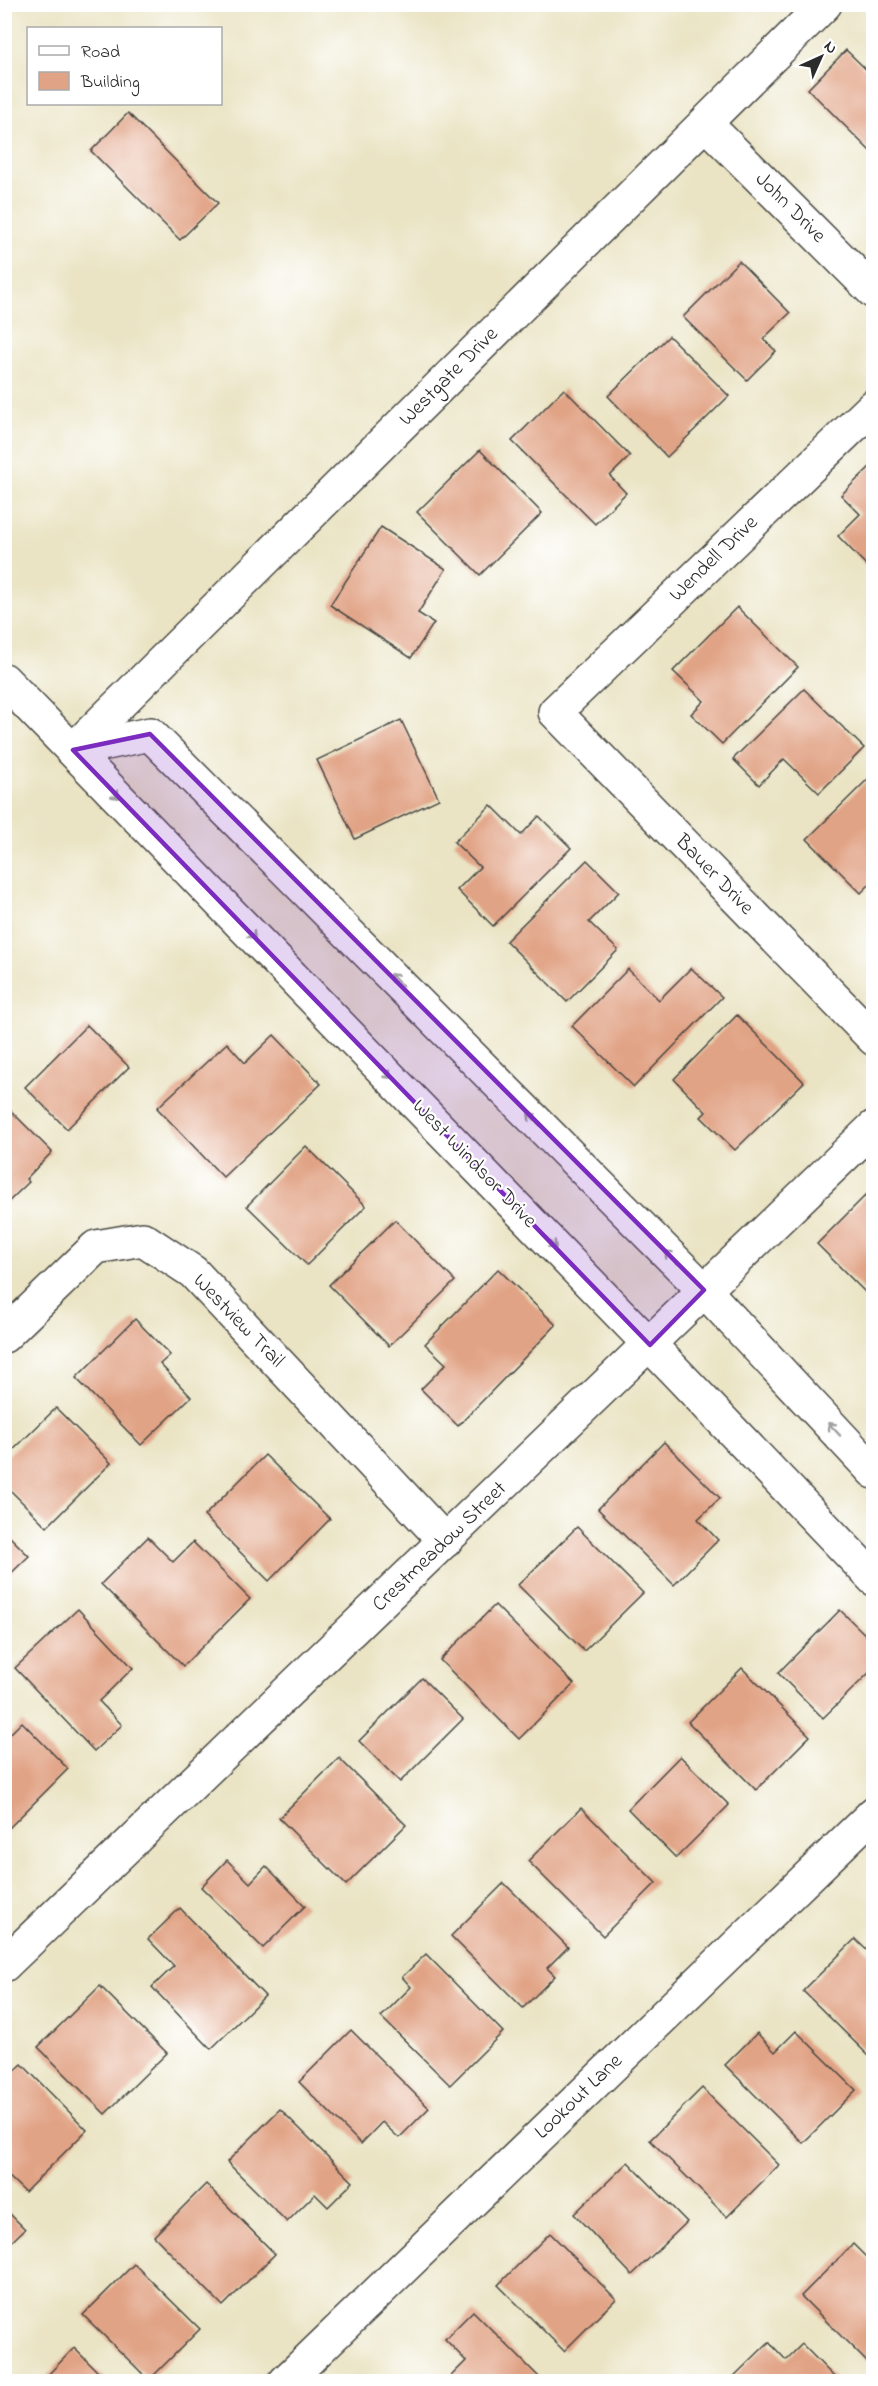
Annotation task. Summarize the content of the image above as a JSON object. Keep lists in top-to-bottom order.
{
  "streets": {
    "street": [
      "John Drive",
      "Westgate Drive",
      "Wendell Drive",
      "Bauer Drive",
      "West Windsor Drive",
      "Westview Trail",
      "Crestmeadow Street",
      "Lookout Lane"
    ]
  },
  "crossings": [
    ["John Drive", "Westgate Drive"],
    ["Westgate Drive", "West Windsor Drive"],
    ["Wendell Drive", "Bauer Drive"],
    ["West Windsor Drive", "Crestmeadow Street"],
    ["Westview Trail", "Crestmeadow Street"]
  ],
  "legend": ["Road", "Building"],
  "north": "top right"
}
